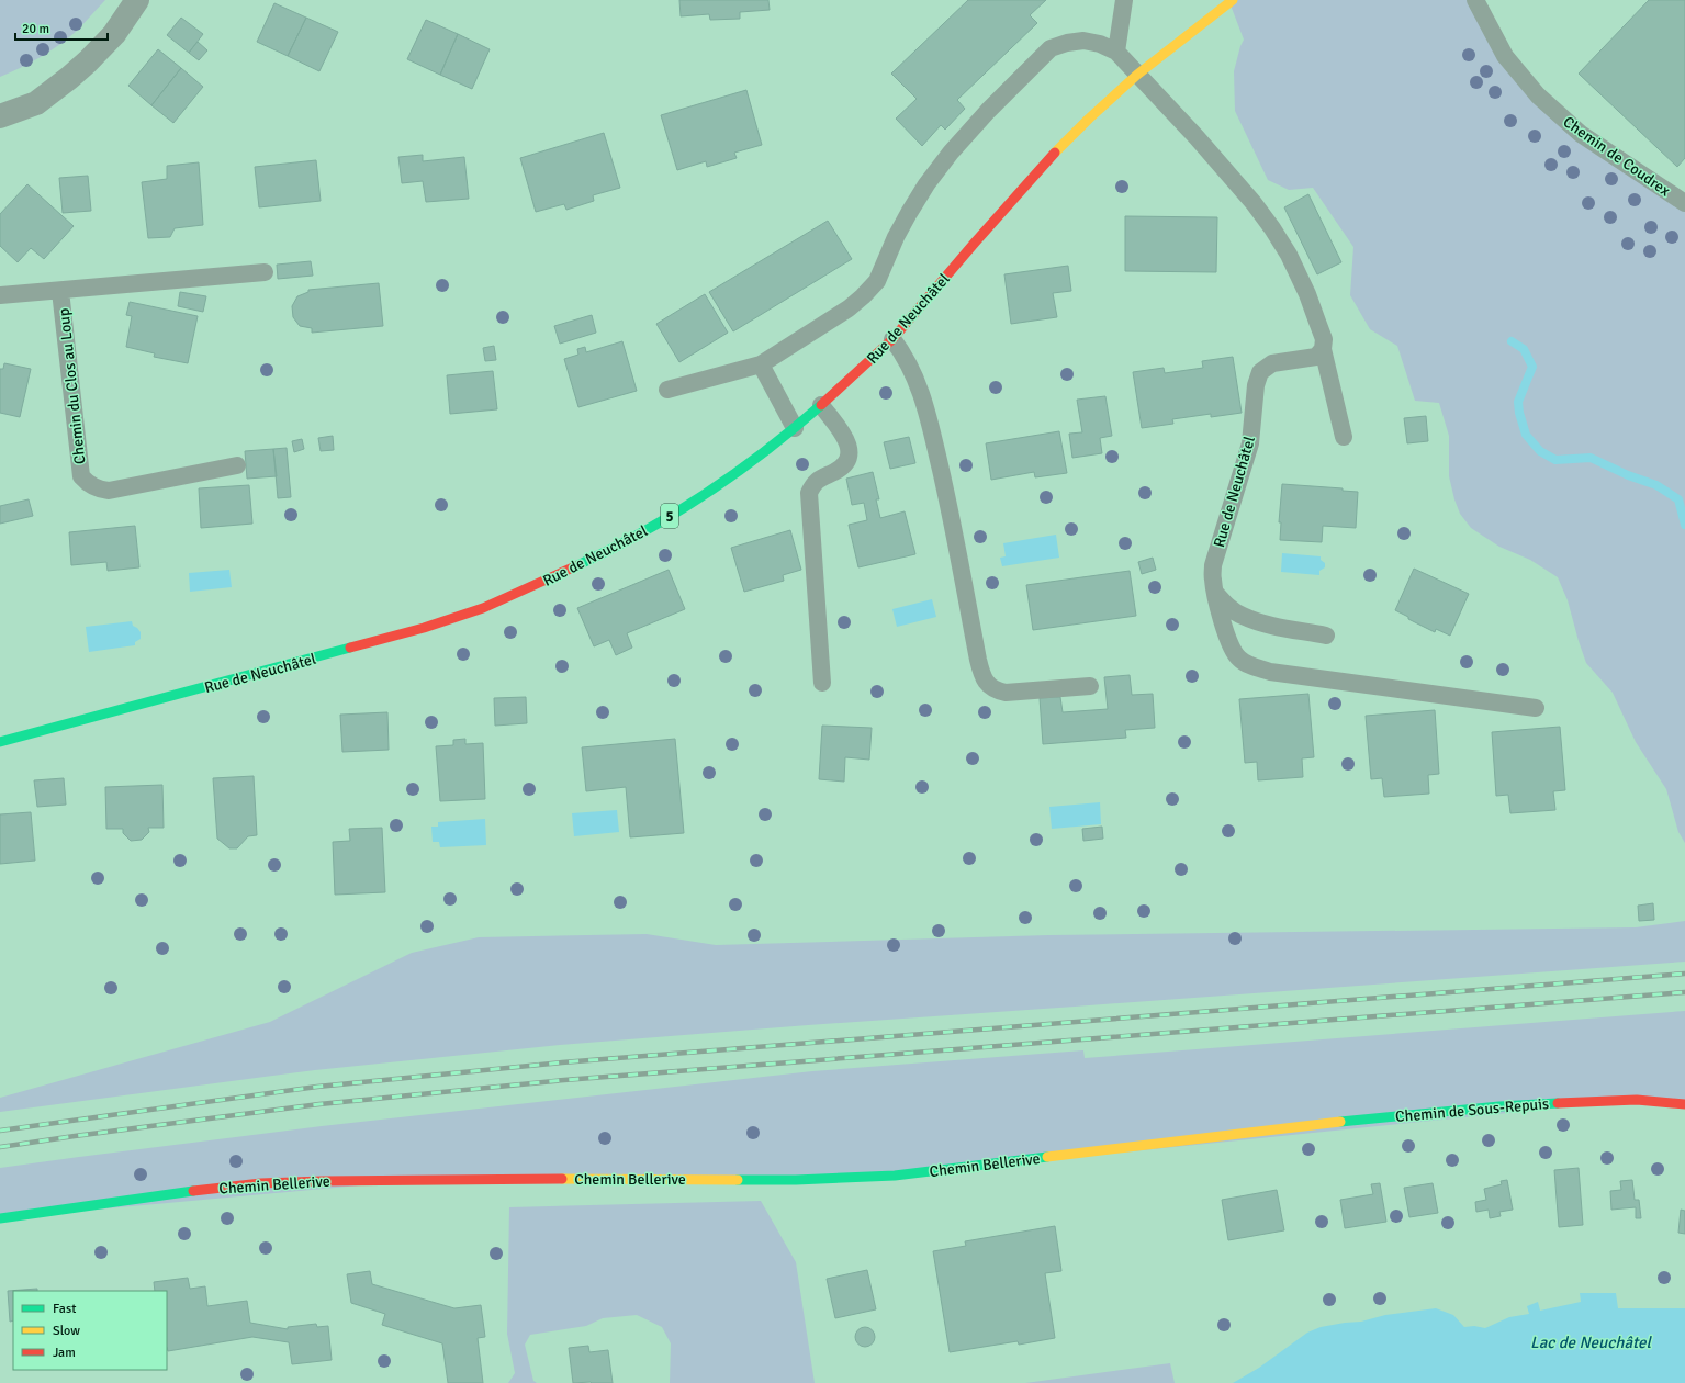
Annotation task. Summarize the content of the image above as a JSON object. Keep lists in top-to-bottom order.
{
  "streets": {
    "street": [
      "Rue de Neuchâtel",
      "5",
      "Chemin de Sous-Repuis",
      "Chemin Bellerive"
    ],
    "lane": ["Chemin de Coudrex", "Chemin du Clos au Loup"]
  },
  "crossings": [
    ["Chemin de Sous-Repuis", "Chemin Bellerive"]
  ],
  "water": ["Lac de Neuchâtel"],
  "legend": ["Fast", "Slow", "Jam"],
  "scale_bar": "20 m"
}
